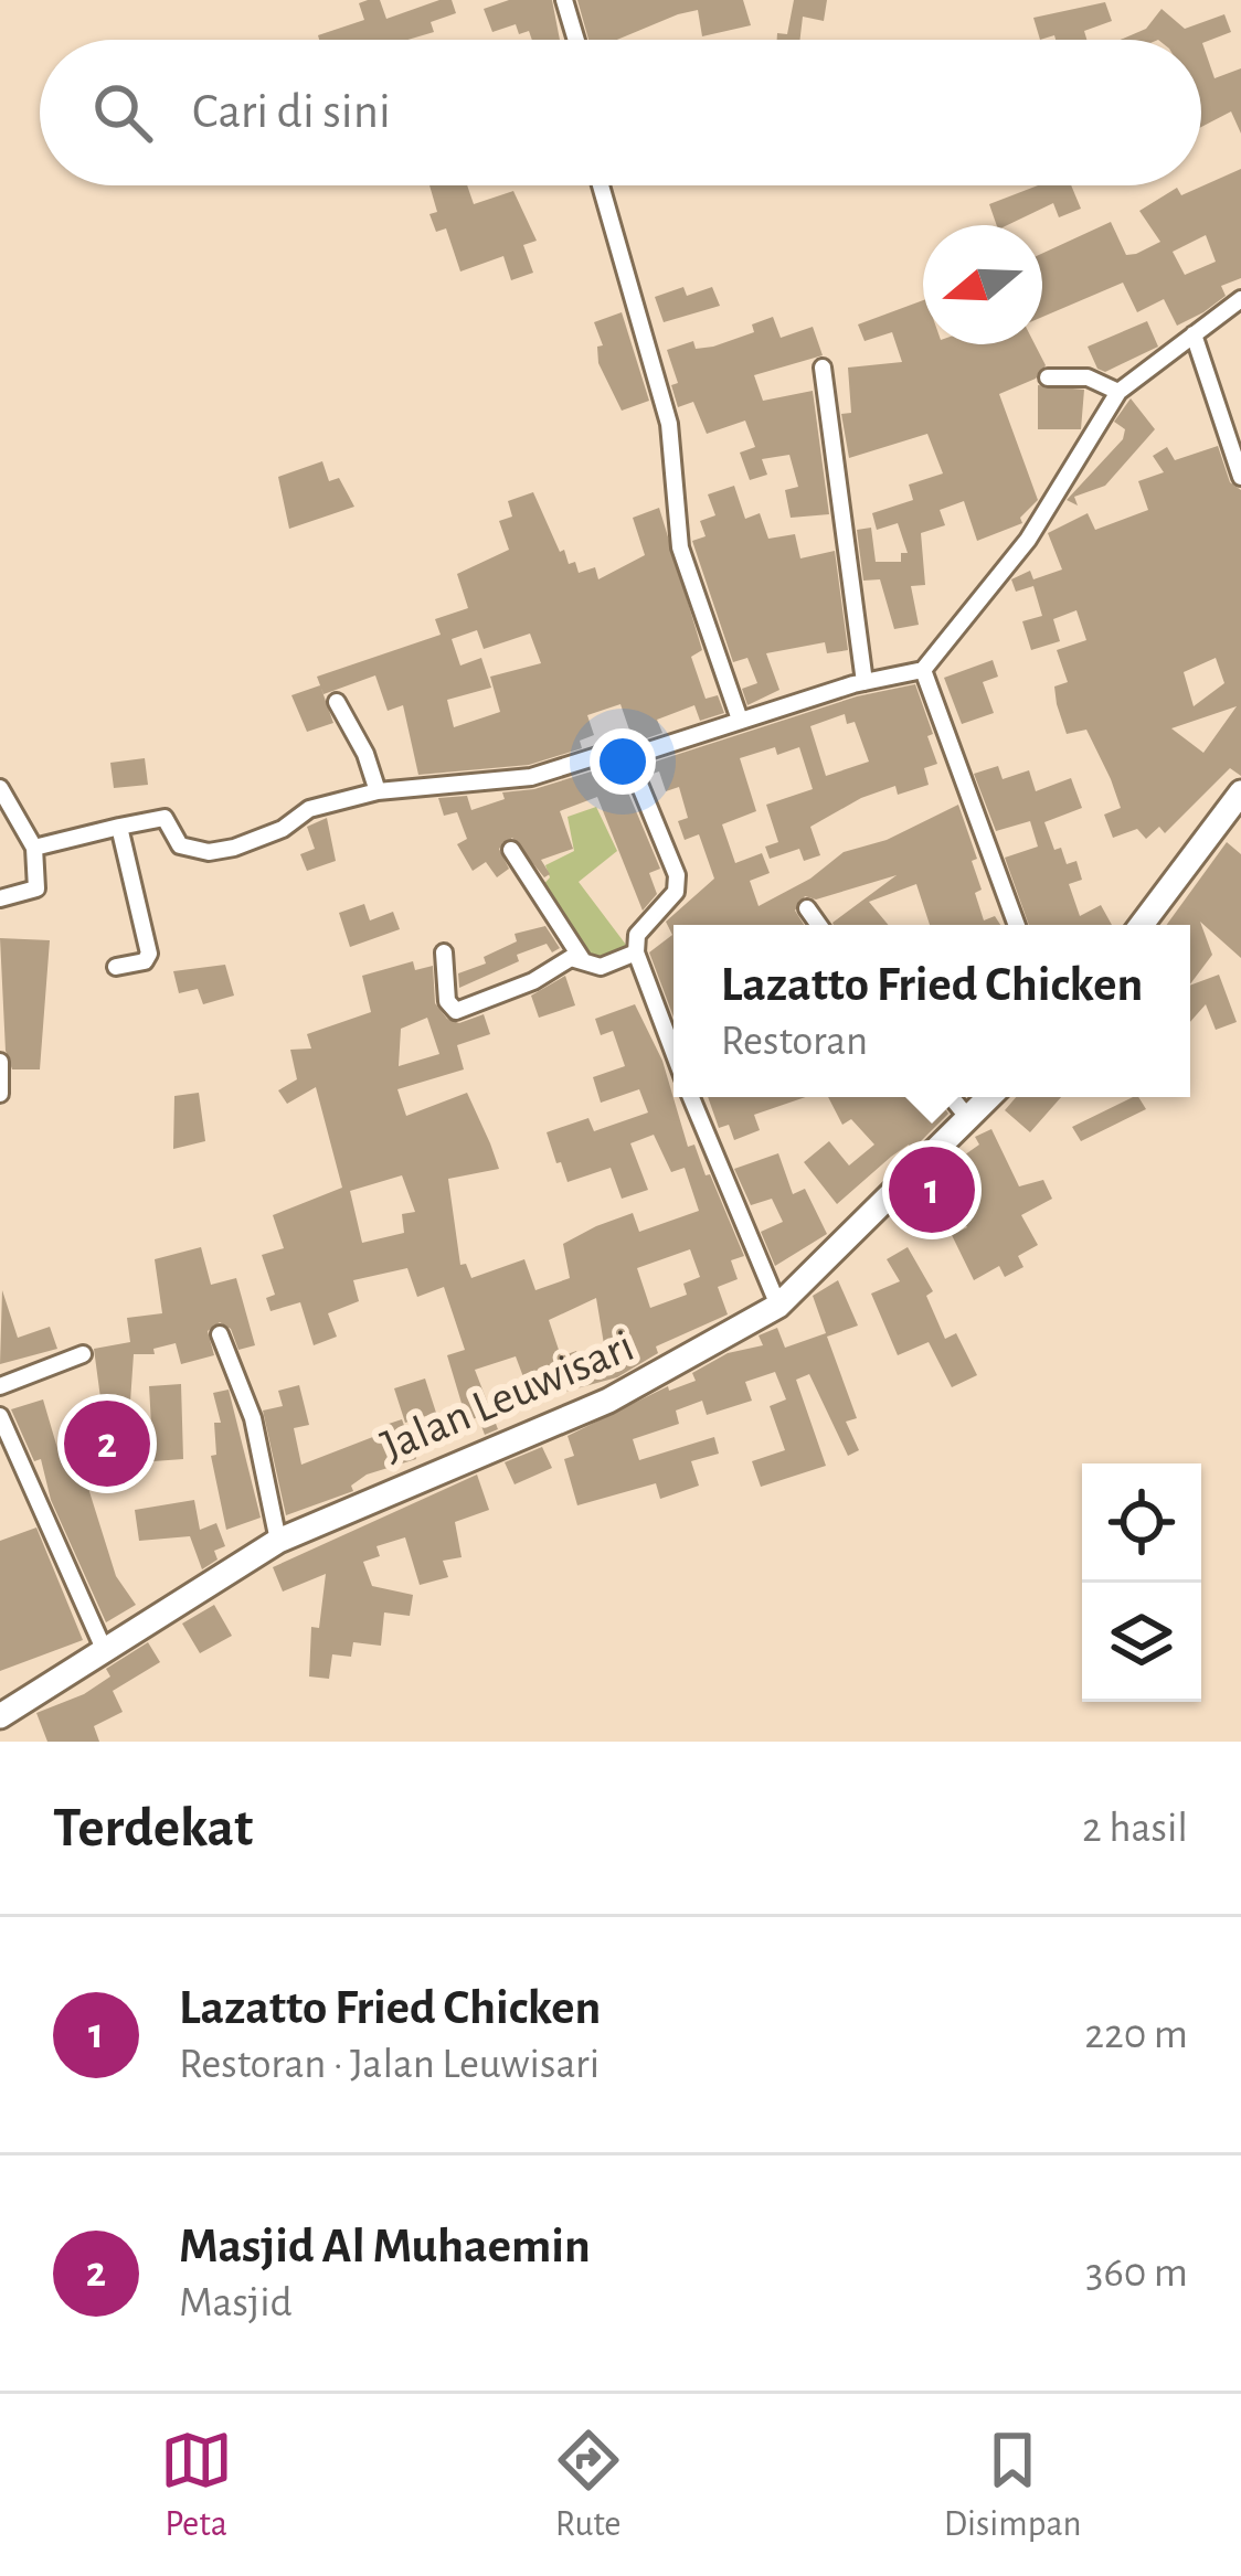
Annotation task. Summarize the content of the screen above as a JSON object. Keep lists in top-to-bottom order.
{
  "streets": {
    "main road": ["Jalan Leuwisari"]
  },
  "north": "left",
  "page": {
    "search": "Cari di sini",
    "popup": ["Lazatto Fried Chicken", "Restoran"],
    "pins": ["1", "2"],
    "heading": ["Terdekat", "2 hasil"],
    "list": [
      {
        "mark": "1",
        "name": "Lazatto Fried Chicken",
        "note": "Restoran · Jalan Leuwisari",
        "value": "220 m"
      },
      {
        "mark": "2",
        "name": "Masjid Al Muhaemin",
        "note": "Masjid",
        "value": "360 m"
      }
    ],
    "nav": ["Peta", "Rute", "Disimpan"]
  }
}
